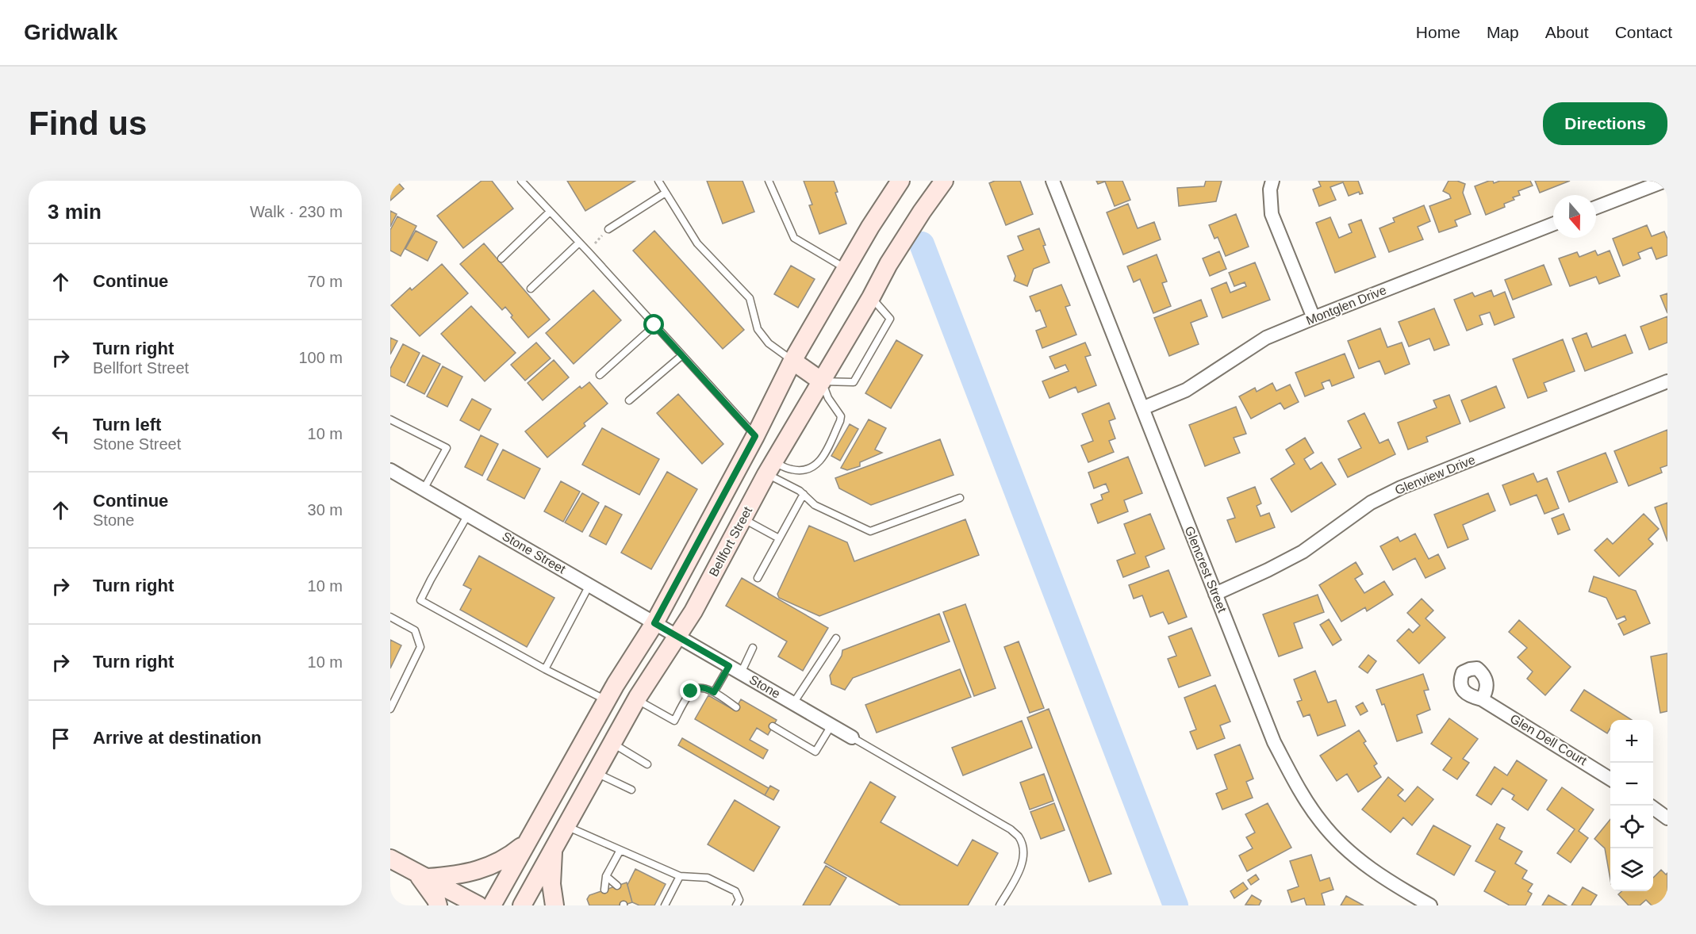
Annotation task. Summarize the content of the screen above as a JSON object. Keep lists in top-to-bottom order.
{
  "streets": {
    "main road": ["Bellfort Street"],
    "street": [
      "Montglen Drive",
      "Glenview Drive",
      "Stone Street",
      "Glencrest Street",
      "Stone",
      "Glen Dell Court"
    ]
  },
  "crossings": [
    ["Montglen Drive", "Glencrest Street"],
    ["Glenview Drive", "Glencrest Street"],
    ["Bellfort Street", "Stone Street"],
    ["Bellfort Street", "Stone"],
    ["Stone Street", "Stone"]
  ],
  "north": "bottom",
  "page": {
    "header": "Gridwalk",
    "nav": [
      "Home",
      "Map",
      "About",
      "Contact"
    ],
    "buttons": "Directions",
    "title": "Find us",
    "heading": ["3 min", "Walk · 230 m"],
    "list": [
      ["Continue", "70 m"],
      ["Turn right", "Bellfort Street", "100 m"],
      ["Turn left", "Stone Street", "10 m"],
      ["Continue", "Stone", "30 m"],
      ["Turn right", "10 m"],
      ["Turn right", "10 m"],
      "Arrive at destination"
    ],
    "map_buttons": ["+", "−"]
  }
}
